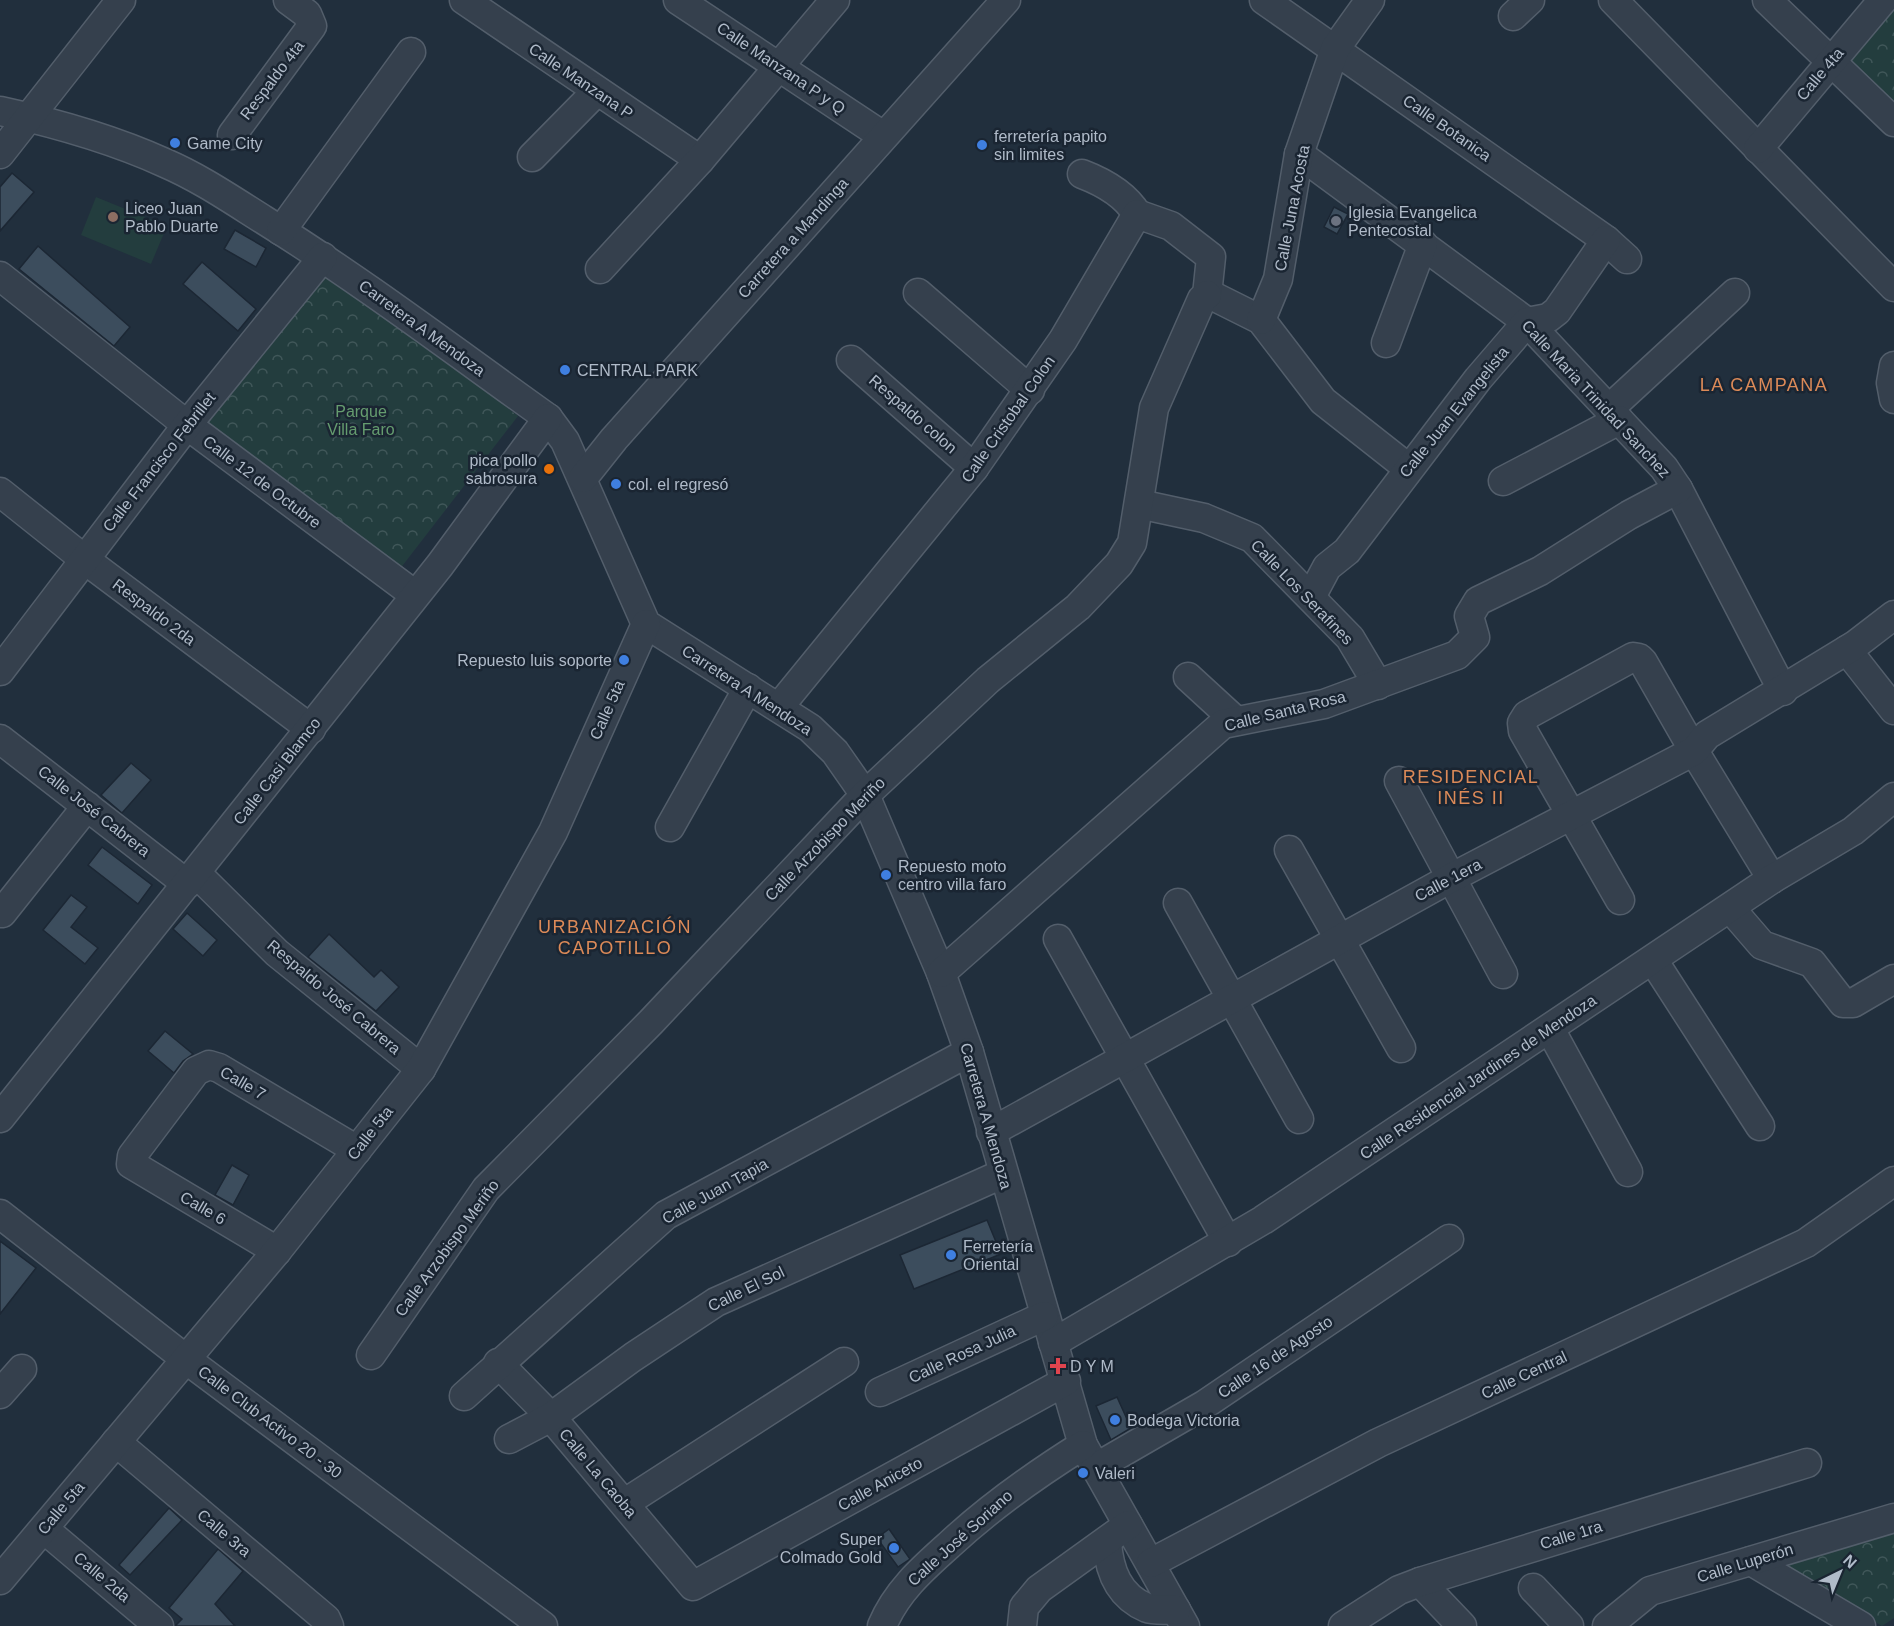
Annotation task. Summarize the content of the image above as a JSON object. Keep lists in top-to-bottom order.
{
  "streets": {
    "street": [
      "Calle Manzana P y Q",
      "Calle 4ta",
      "Respaldo 4ta",
      "Calle Manzana P",
      "Calle Botanica",
      "Calle Juna Acosta",
      "Carretera a Mandinga",
      "Carretera A Mendoza",
      "Calle Maria Trinidad Sanchez",
      "Calle Juan Evangelista",
      "Respaldo colon",
      "Calle Cristobal Colon",
      "Calle Francisco Febrillet",
      "Calle 12 de Octubre",
      "Calle Los Serafines",
      "Respaldo 2da",
      "Calle 5ta",
      "Calle Santa Rosa",
      "Calle Casi Blamco",
      "Calle José Cabrera",
      "Calle Arzobispo Meriño",
      "Calle 1era",
      "Respaldo José Cabrera",
      "Calle Residencial Jardines de Mendoza",
      "Calle 7",
      "Calle Juan Tapia",
      "Calle 6",
      "Calle El Sol",
      "Calle Rosa Julia",
      "Calle 16 de Agosto",
      "Calle Central",
      "Calle Club Activo 20 - 30",
      "Calle La Caoba",
      "Calle Aniceto",
      "Calle 3ra",
      "Calle 1ra",
      "Calle José Soriano",
      "Calle Luperón",
      "Calle 2da"
    ]
  },
  "crossings": [
    ["Calle Manzana P y Q", "Carretera a Mandinga"],
    ["Calle Botanica", "Calle Juna Acosta"],
    ["Calle Botanica", "Calle Maria Trinidad Sanchez"],
    ["Calle Botanica", "Calle Juan Evangelista"],
    ["Calle Juna Acosta", "Calle Maria Trinidad Sanchez"],
    ["Carretera a Mandinga", "Carretera A Mendoza"],
    ["Carretera A Mendoza", "Calle Cristobal Colon"],
    ["Carretera A Mendoza", "Calle Francisco Febrillet"],
    ["Carretera A Mendoza", "Calle 5ta"],
    ["Carretera A Mendoza", "Calle Santa Rosa"],
    ["Carretera A Mendoza", "Calle Casi Blamco"],
    ["Carretera A Mendoza", "Calle Arzobispo Meriño"],
    ["Carretera A Mendoza", "Calle 1era"],
    ["Carretera A Mendoza", "Calle Residencial Jardines de Mendoza"],
    ["Carretera A Mendoza", "Calle Juan Tapia"],
    ["Carretera A Mendoza", "Calle El Sol"],
    ["Carretera A Mendoza", "Calle Rosa Julia"],
    ["Carretera A Mendoza", "Calle 16 de Agosto"],
    ["Carretera A Mendoza", "Calle Central"],
    ["Carretera A Mendoza", "Calle Aniceto"],
    ["Carretera A Mendoza", "Calle José Soriano"],
    ["Calle Maria Trinidad Sanchez", "Calle Juan Evangelista"],
    ["Calle Maria Trinidad Sanchez", "Calle Santa Rosa"],
    ["Calle Maria Trinidad Sanchez", "Calle 1era"],
    ["Calle Juan Evangelista", "Calle Los Serafines"],
    ["Respaldo colon", "Calle Cristobal Colon"],
    ["Calle Francisco Febrillet", "Calle 12 de Octubre"],
    ["Calle Francisco Febrillet", "Respaldo 2da"],
    ["Calle 12 de Octubre", "Calle Casi Blamco"],
    ["Calle Los Serafines", "Calle Santa Rosa"],
    ["Calle Los Serafines", "Calle Arzobispo Meriño"],
    ["Respaldo 2da", "Calle Casi Blamco"],
    ["Calle 5ta", "Respaldo José Cabrera"],
    ["Calle 5ta", "Calle 7"],
    ["Calle 5ta", "Calle 6"],
    ["Calle 5ta", "Calle Club Activo 20 - 30"],
    ["Calle 5ta", "Calle 3ra"],
    ["Calle 5ta", "Calle 2da"],
    ["Calle Casi Blamco", "Calle José Cabrera"],
    ["Calle Casi Blamco", "Respaldo José Cabrera"],
    ["Calle José Cabrera", "Respaldo José Cabrera"],
    ["Calle 7", "Calle 6"],
    ["Calle Juan Tapia", "Calle La Caoba"],
    ["Calle El Sol", "Calle La Caoba"],
    ["Calle 16 de Agosto", "Calle José Soriano"],
    ["Calle La Caoba", "Calle Aniceto"]
  ],
  "districts": ["LA CAMPANA", "RESIDENCIAL INÉS II", "URBANIZACIÓN CAPOTILLO"],
  "parks": ["Parque Villa Faro"],
  "places": {
    "other": [
      "Game City",
      "ferretería papito sin limites",
      "Liceo Juan Pablo Duarte",
      "Iglesia Evangelica Pentecostal",
      "CENTRAL PARK",
      "pica pollo sabrosura",
      "col. el regresó",
      "Repuesto luis soporte",
      "Repuesto moto centro villa faro",
      "Ferretería Oriental",
      "Bodega Victoria",
      "Valeri",
      "Super Colmado Gold"
    ],
    "health": ["D Y M"]
  },
  "north": "top right"
}
